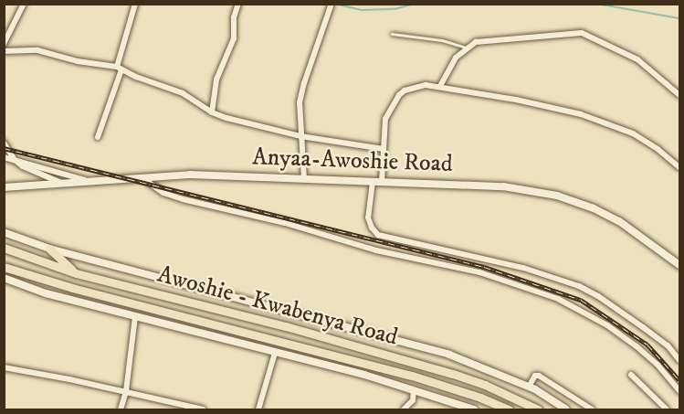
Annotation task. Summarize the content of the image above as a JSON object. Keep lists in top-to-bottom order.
{
  "streets": {
    "main road": ["Awoshie - Kwabenya Road"],
    "street": ["Anyaa-Awoshie Road"]
  }
}
